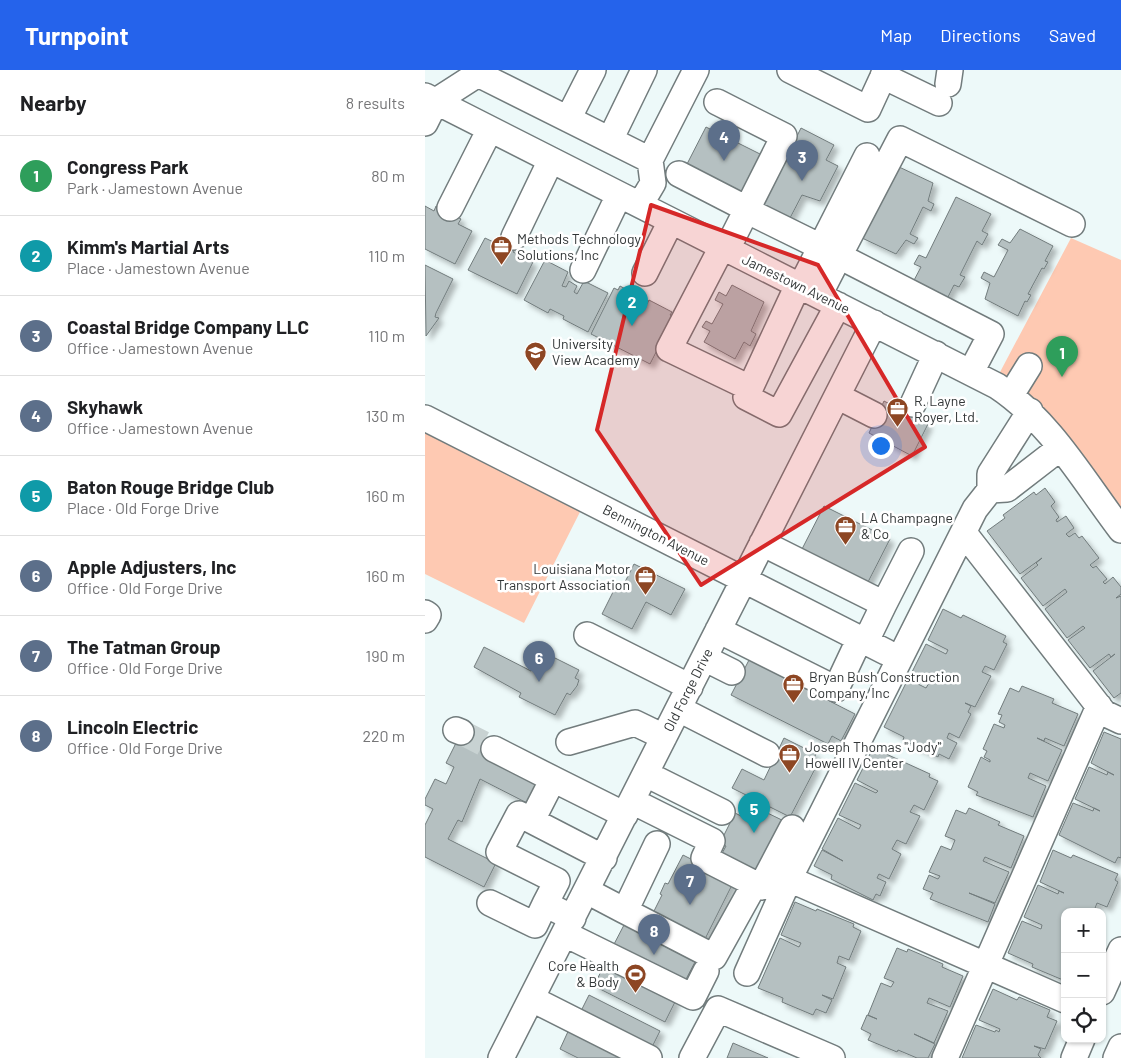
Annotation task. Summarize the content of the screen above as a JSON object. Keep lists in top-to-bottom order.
{
  "streets": {
    "street": ["Jamestown Avenue", "Bennington Avenue", "Old Forge Drive"]
  },
  "crossings": [
    ["Jamestown Avenue", "Old Forge Drive"],
    ["Bennington Avenue", "Old Forge Drive"]
  ],
  "places": {
    "office": [
      "Methods Technology Solutions, Inc",
      "R. Layne Royer, Ltd.",
      "LA Champagne & Co",
      "Louisiana Motor Transport Association",
      "Bryan Bush Construction Company, Inc",
      "Joseph Thomas \"Jody\" Howell IV Center"
    ],
    "school or university": ["University View Academy"],
    "sports": ["Core Health & Body"]
  },
  "page": {
    "header": "Turnpoint",
    "nav": ["Map", "Directions", "Saved"],
    "heading": ["Nearby", "8 results"],
    "pins": [
      "4",
      "3",
      "2",
      "1",
      "6",
      "5",
      "7",
      "8"
    ],
    "list": [
      {
        "mark": "1",
        "name": "Congress Park",
        "note": "Park · Jamestown Avenue",
        "value": "80 m"
      },
      {
        "mark": "2",
        "name": "Kimm's Martial Arts",
        "note": "Place · Jamestown Avenue",
        "value": "110 m"
      },
      {
        "mark": "3",
        "name": "Coastal Bridge Company LLC",
        "note": "Office · Jamestown Avenue",
        "value": "110 m"
      },
      {
        "mark": "4",
        "name": "Skyhawk",
        "note": "Office · Jamestown Avenue",
        "value": "130 m"
      },
      {
        "mark": "5",
        "name": "Baton Rouge Bridge Club",
        "note": "Place · Old Forge Drive",
        "value": "160 m"
      },
      {
        "mark": "6",
        "name": "Apple Adjusters, Inc",
        "note": "Office · Old Forge Drive",
        "value": "160 m"
      },
      {
        "mark": "7",
        "name": "The Tatman Group",
        "note": "Office · Old Forge Drive",
        "value": "190 m"
      },
      {
        "mark": "8",
        "name": "Lincoln Electric",
        "note": "Office · Old Forge Drive",
        "value": "220 m"
      }
    ],
    "map_buttons": ["+", "−"]
  }
}
